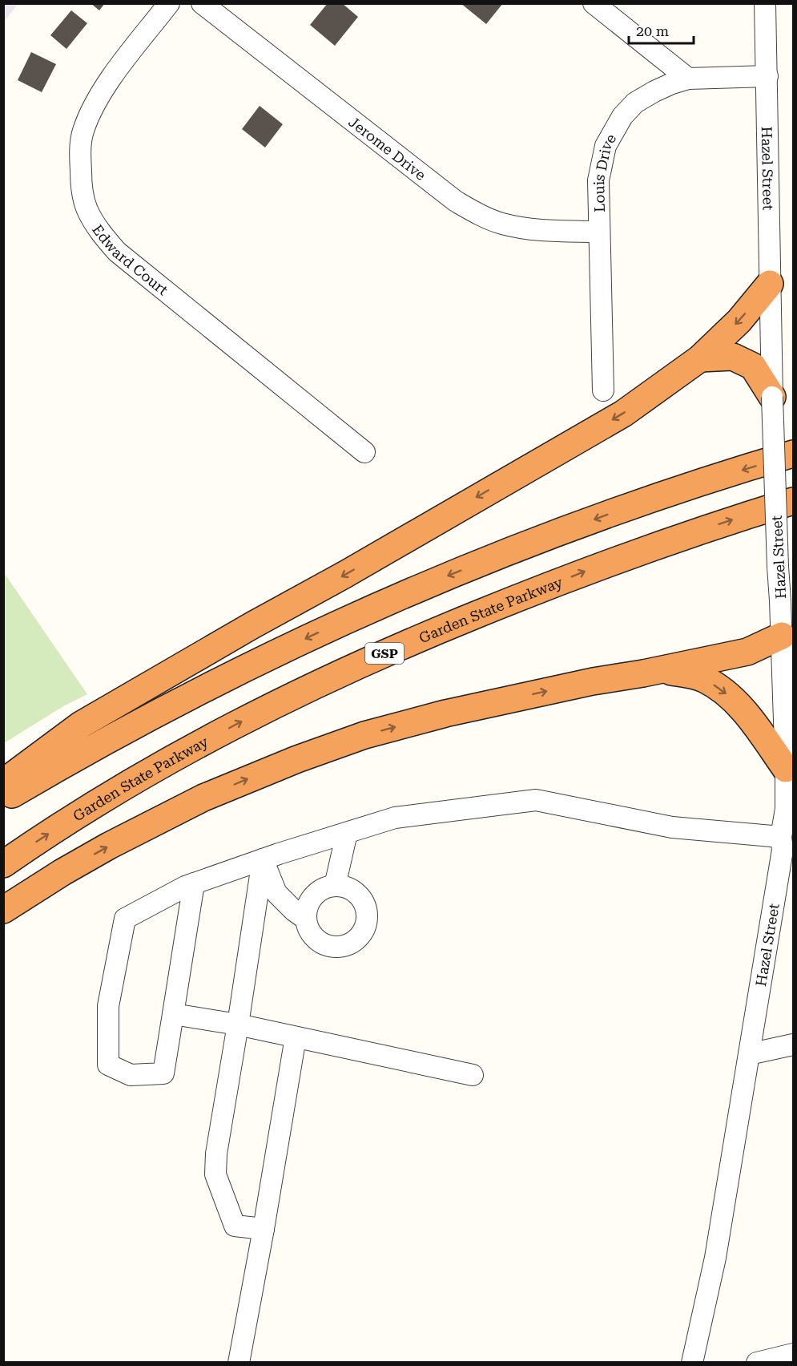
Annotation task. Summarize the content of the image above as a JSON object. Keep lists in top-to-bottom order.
{
  "streets": {
    "highway": ["Garden State Parkway", "GSP"],
    "street": [
      "Jerome Drive",
      "Hazel Street",
      "Louis Drive",
      "Edward Court"
    ]
  },
  "crossings": [
    ["Jerome Drive", "Louis Drive"],
    ["Hazel Street", "Louis Drive"]
  ],
  "scale_bar": "20 m"
}
